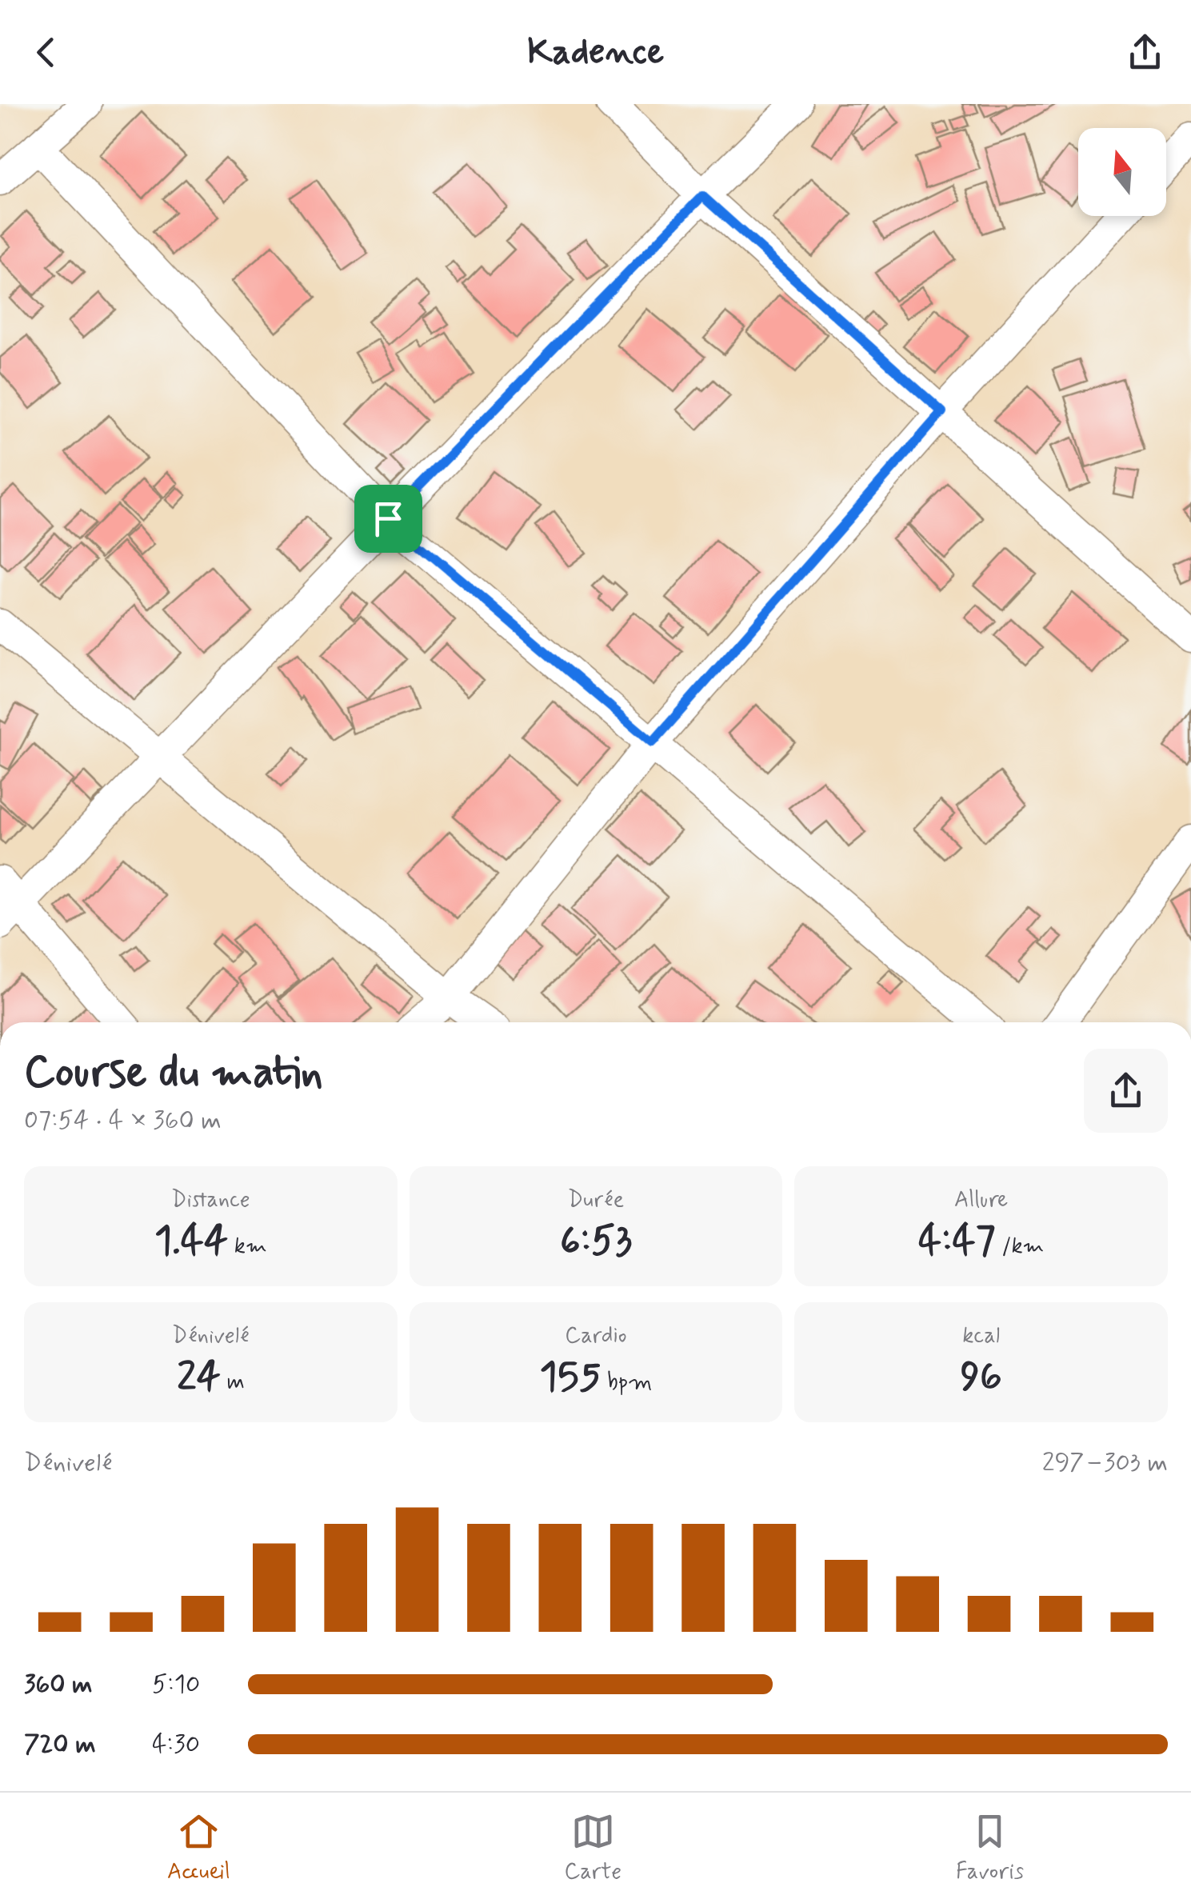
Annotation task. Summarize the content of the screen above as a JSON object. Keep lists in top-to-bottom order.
{
  "north": "top",
  "page": {
    "header": "Kadence",
    "heading": ["Course du matin", "07:54 · 4 × 360 m"],
    "stats": [
      ["Distance", "1.44 km"],
      ["Durée", "6:53"],
      ["Allure", "4:47 /km"],
      ["Dénivelé", "24 m"],
      ["Cardio", "155 bpm"],
      ["kcal", "96"]
    ],
    "chart": ["Dénivelé", "297–303 m"],
    "list": [
      {
        "name": "360 m",
        "note": "5:10"
      },
      {
        "name": "720 m",
        "note": "4:30"
      }
    ],
    "tabs": ["Accueil", "Carte", "Favoris"]
  }
}
